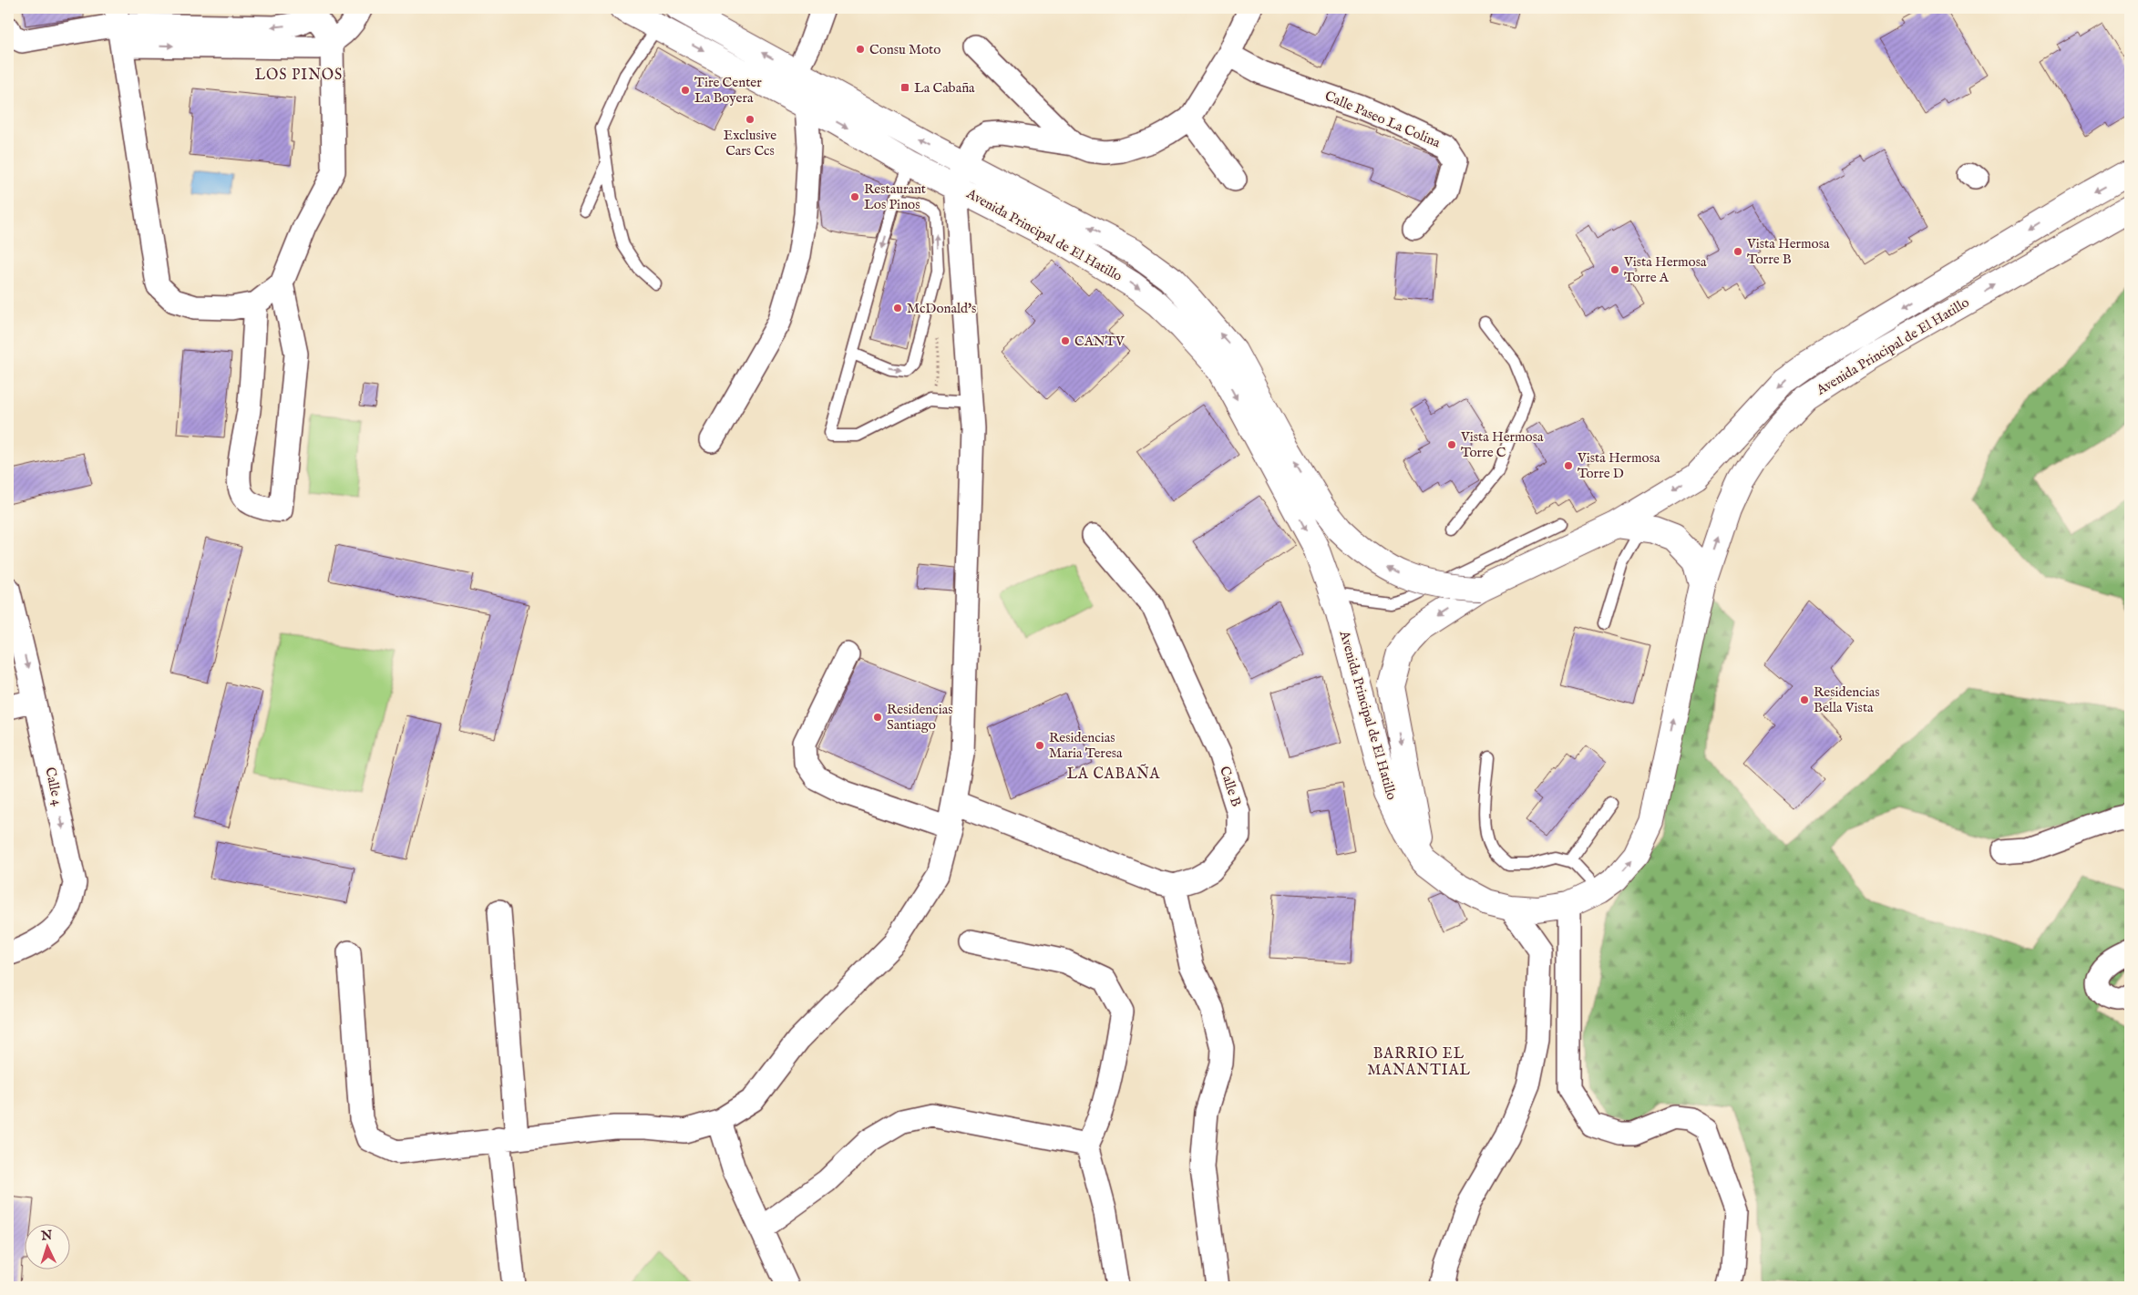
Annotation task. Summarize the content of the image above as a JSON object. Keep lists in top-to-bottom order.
{
  "streets": {
    "main road": ["Avenida Principal de El Hatillo"],
    "street": ["Calle Paseo La Colina", "Calle 4", "Calle B"]
  },
  "one_way": ["Calle 4"],
  "districts": ["LOS PINOS", "LA CABAÑA", "BARRIO EL MANANTIAL"],
  "places": {
    "other": [
      "Consu Moto",
      "Tire Center La Boyera",
      "Exclusive Cars Ccs",
      "Restaurant Los Pinos",
      "Vista Hermosa Torre B",
      "Vista Hermosa Torre A",
      "McDonald's",
      "CANTV",
      "Vista Hermosa Torre C",
      "Vista Hermosa Torre D",
      "Residencias Bella Vista",
      "Residencias Santiago",
      "Residencias Maria Teresa"
    ],
    "transit": ["La Cabaña"]
  },
  "north": "top"
}
